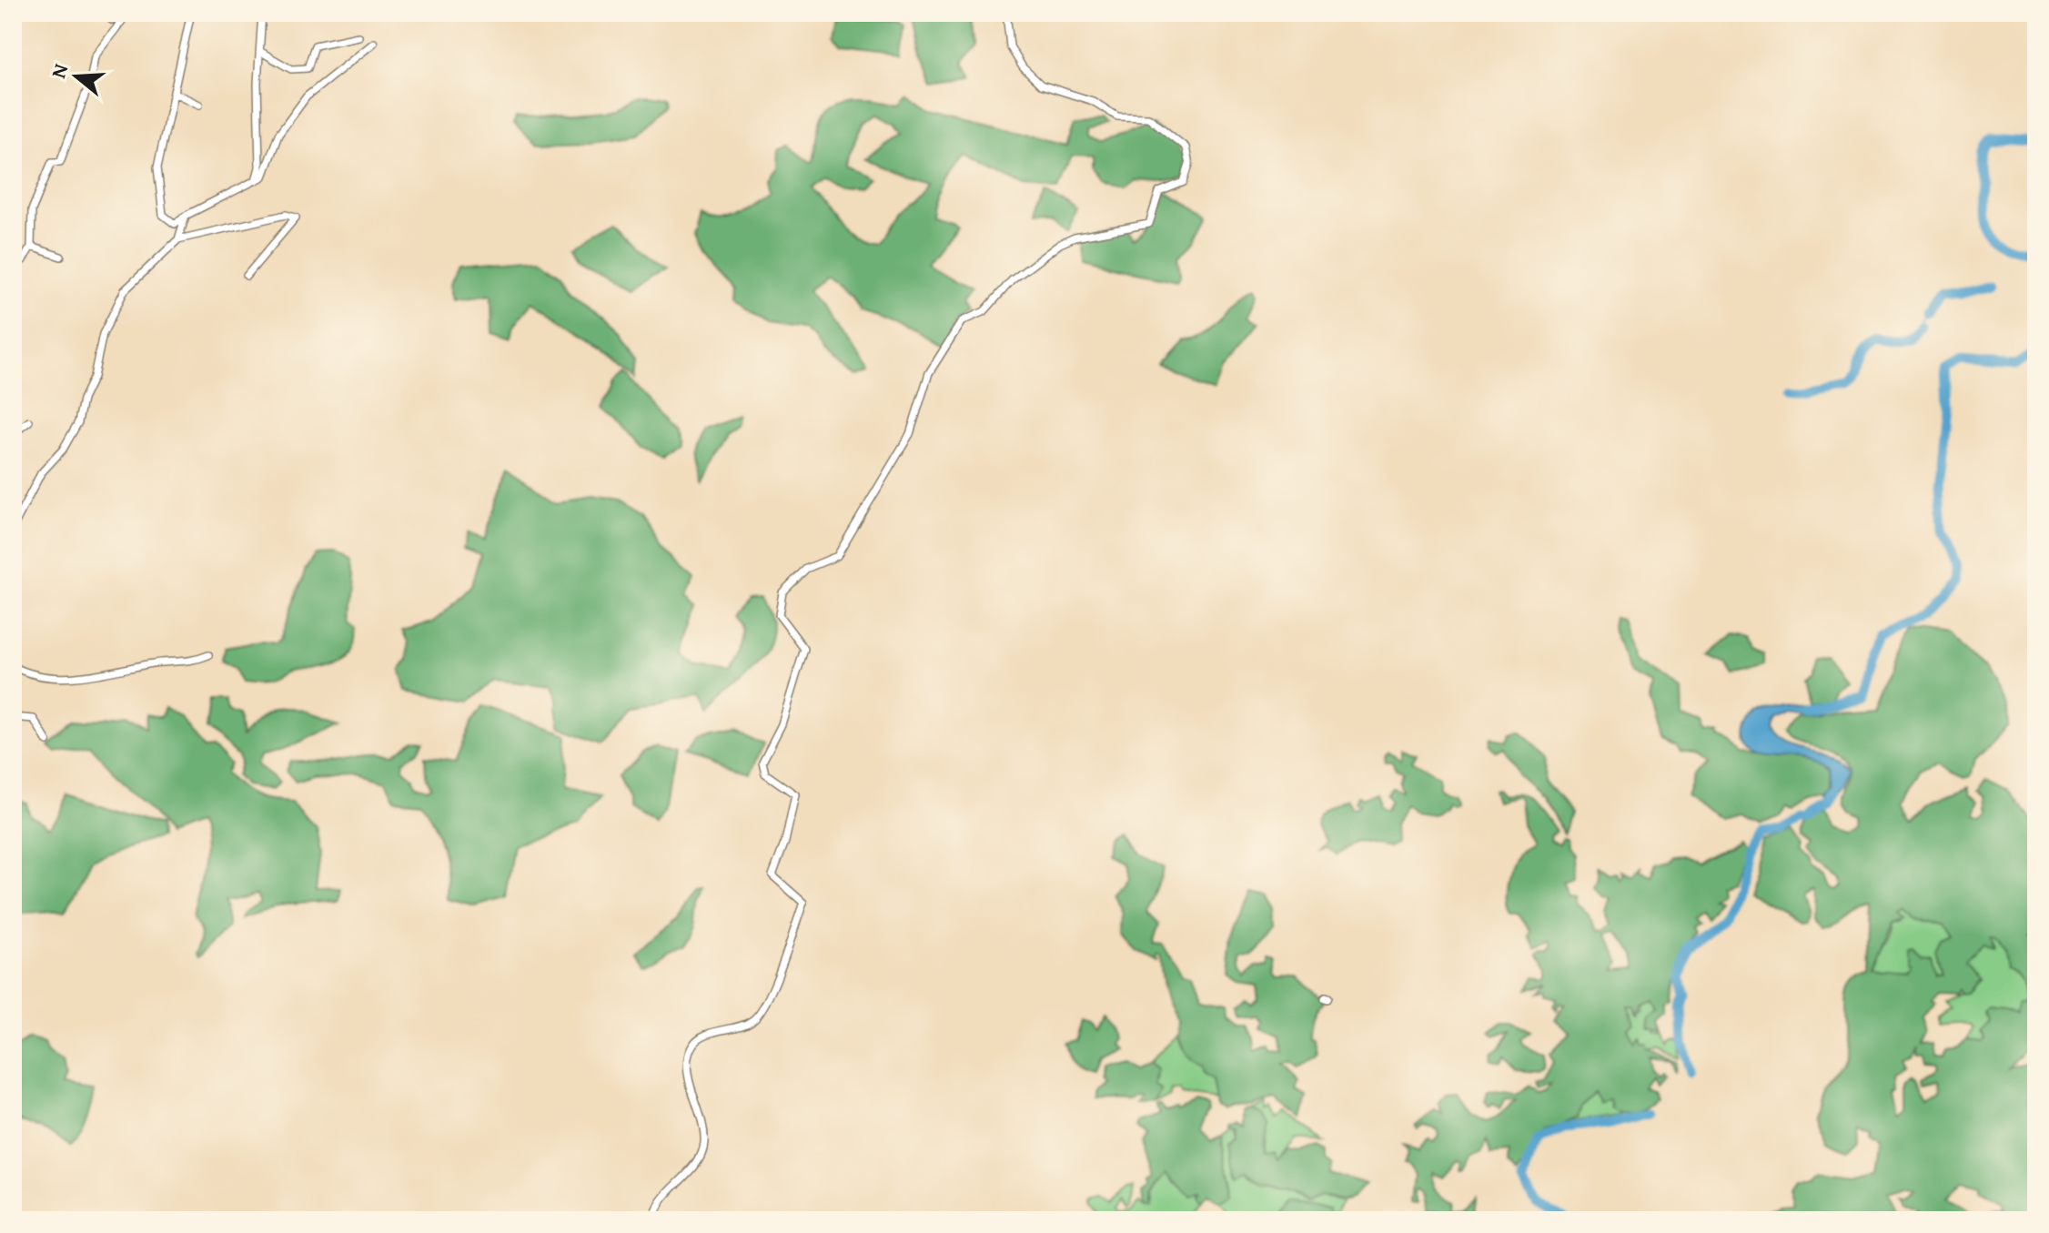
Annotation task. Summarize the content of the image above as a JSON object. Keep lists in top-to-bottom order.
{
  "north": "left"
}
